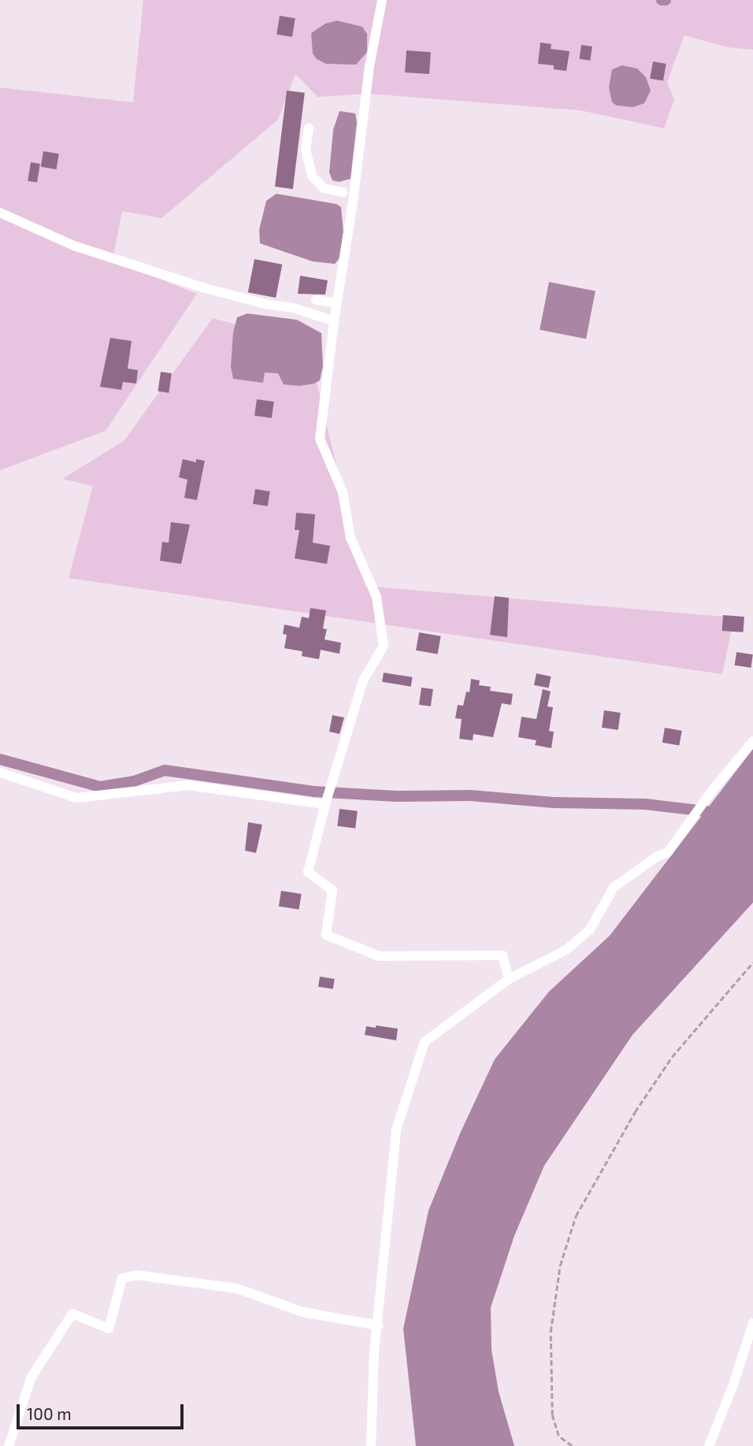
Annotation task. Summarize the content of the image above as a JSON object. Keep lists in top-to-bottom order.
{
  "scale_bar": "100 m"
}
